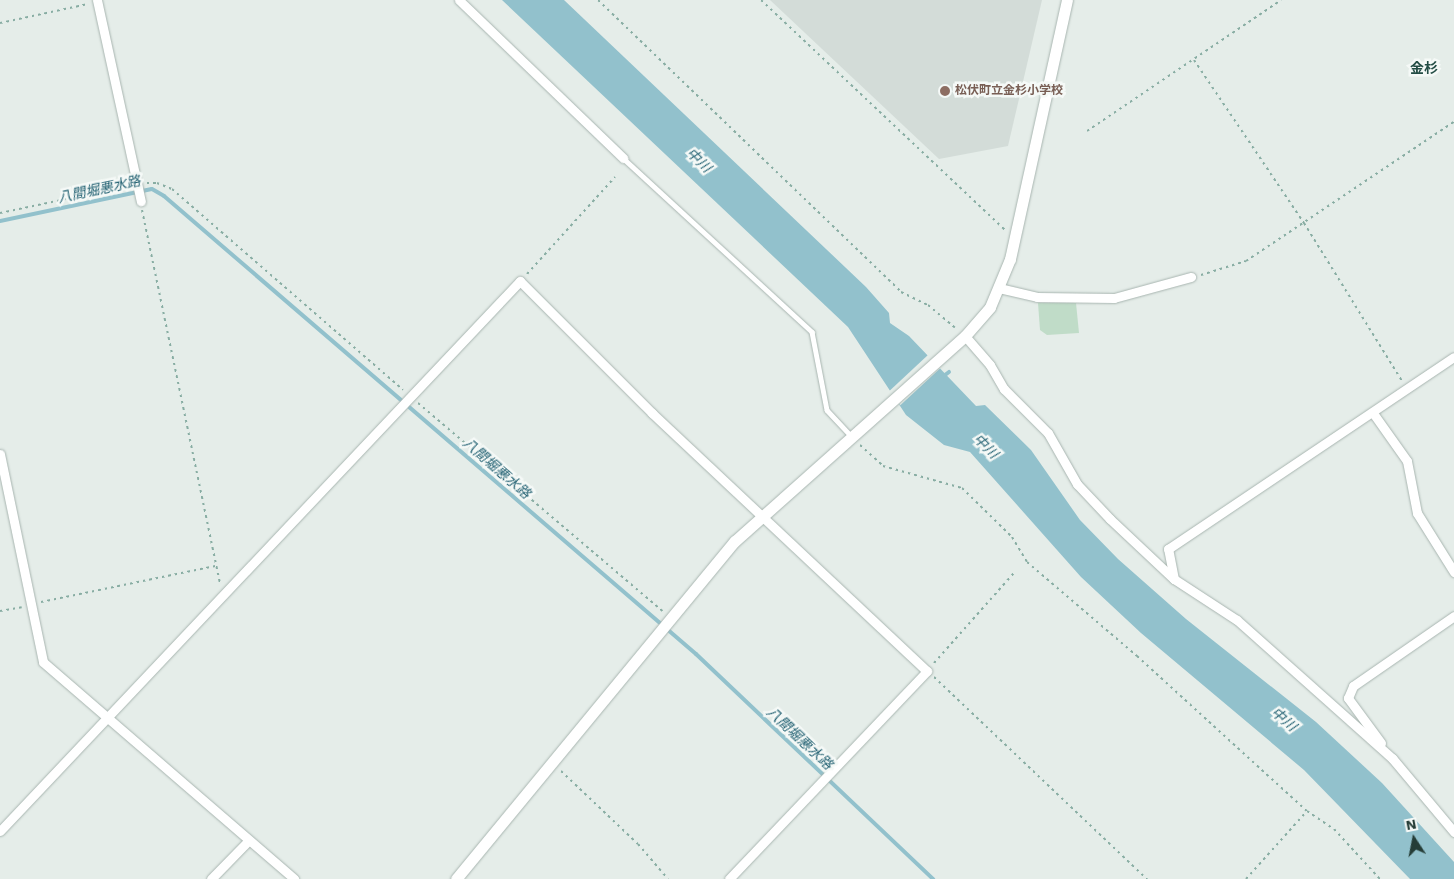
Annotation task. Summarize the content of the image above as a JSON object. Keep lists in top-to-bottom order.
{
  "districts": ["金杉"],
  "water": ["中川", "八間堀悪水路"],
  "places": ["松伏町立金杉小学校"],
  "north": "top"
}
